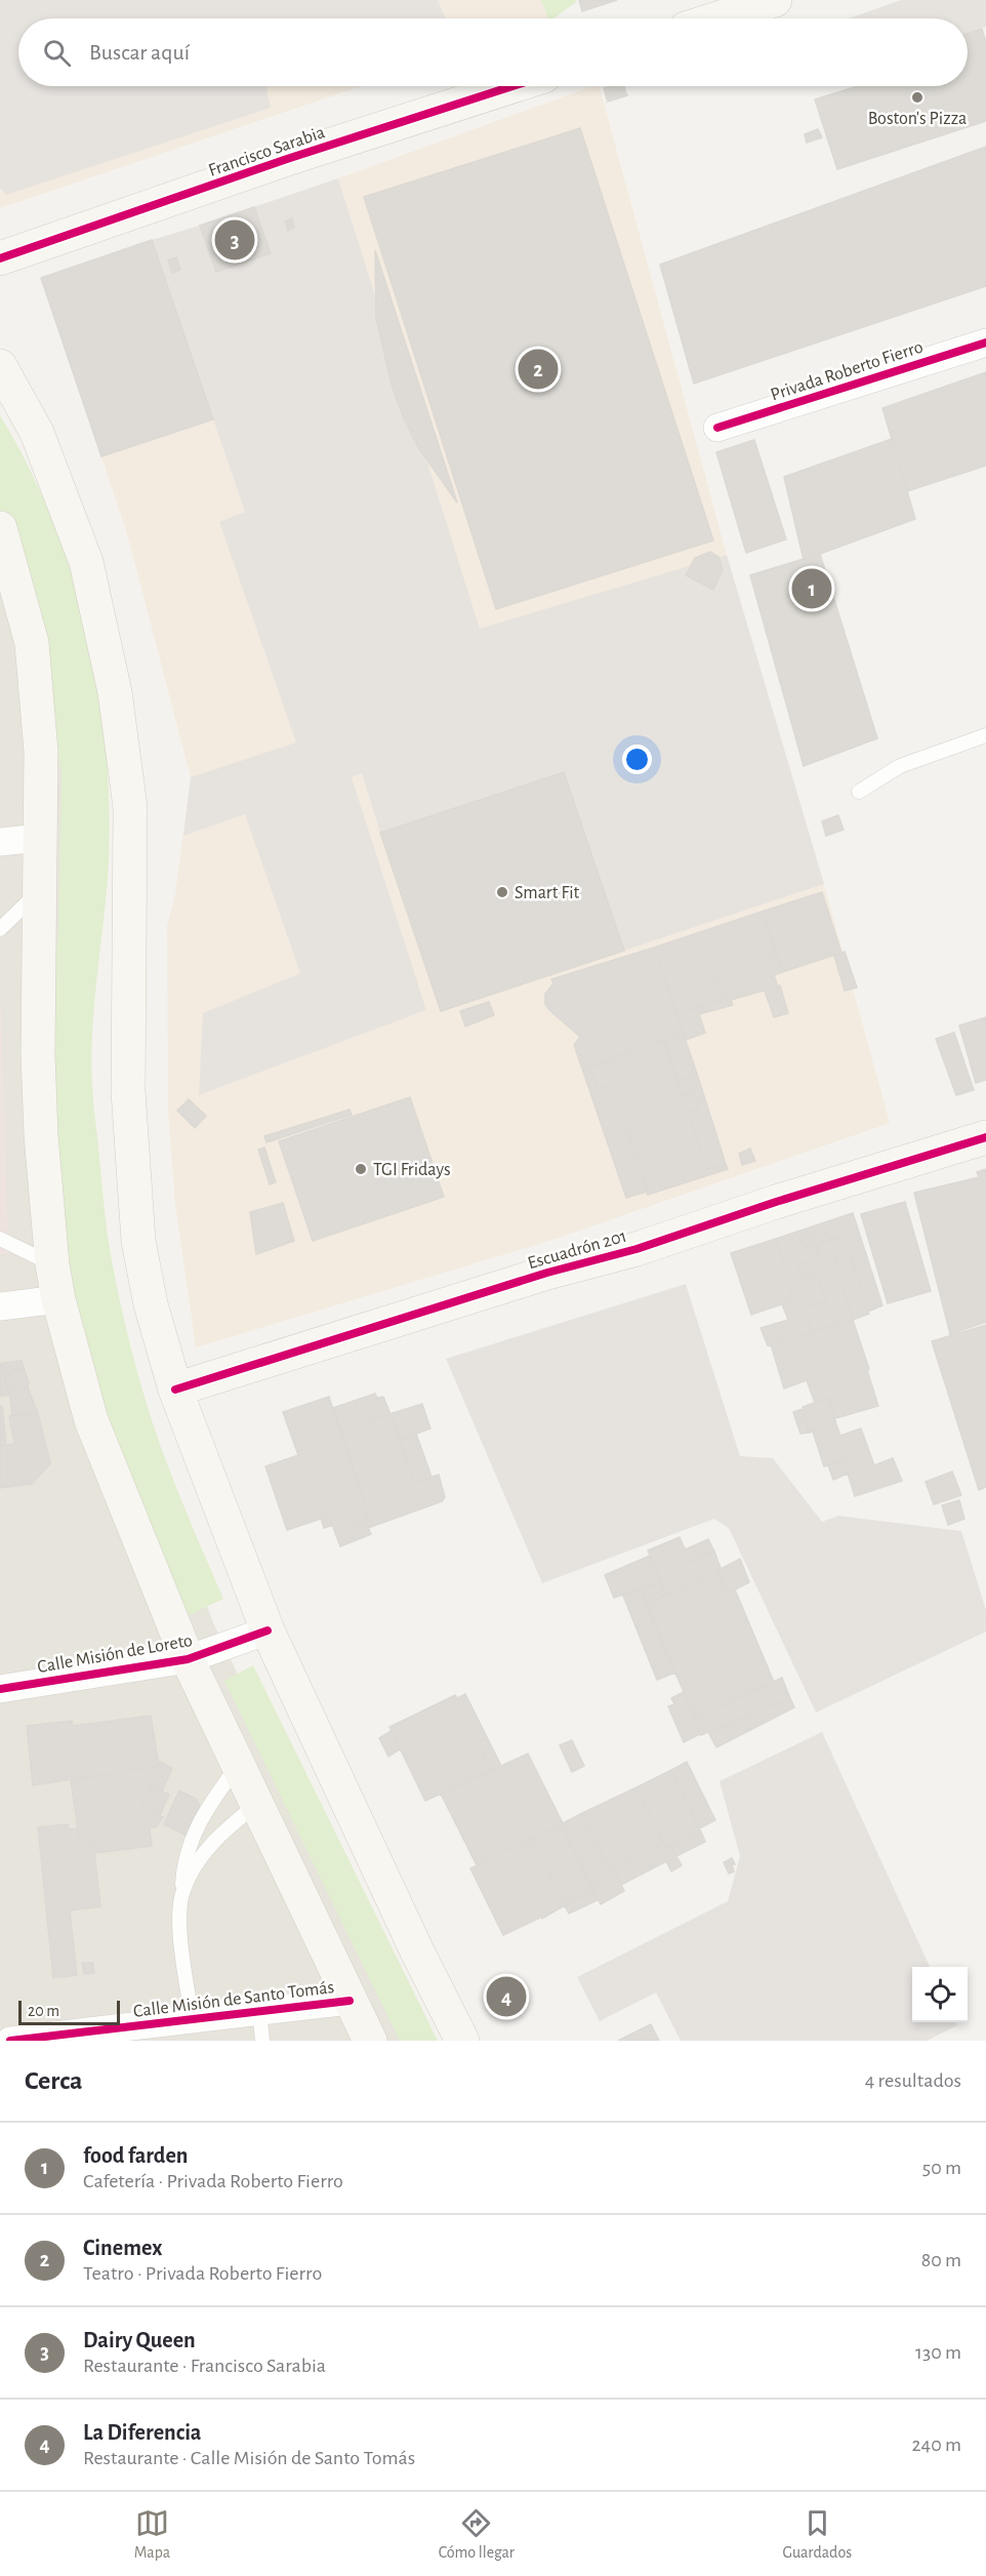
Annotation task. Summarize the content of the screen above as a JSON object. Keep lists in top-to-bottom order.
{
  "streets": {
    "main road": ["Francisco Sarabia", "Escuadrón 201"],
    "street": ["Privada Roberto Fierro", "Calle Misión de Loreto", "Calle Misión de Santo Tomás"]
  },
  "places": ["Boston's Pizza", "Smart Fit", "TGI Fridays"],
  "scale_bar": "20 m",
  "page": {
    "search": "Buscar aquí",
    "pins": [
      "3",
      "2",
      "1",
      "4"
    ],
    "scale": "20 m",
    "heading": ["Cerca", "4 resultados"],
    "list": [
      {
        "mark": "1",
        "name": "food farden",
        "note": "Cafetería · Privada Roberto Fierro",
        "value": "50 m"
      },
      {
        "mark": "2",
        "name": "Cinemex",
        "note": "Teatro · Privada Roberto Fierro",
        "value": "80 m"
      },
      {
        "mark": "3",
        "name": "Dairy Queen",
        "note": "Restaurante · Francisco Sarabia",
        "value": "130 m"
      },
      {
        "mark": "4",
        "name": "La Diferencia",
        "note": "Restaurante · Calle Misión de Santo Tomás",
        "value": "240 m"
      }
    ],
    "nav": ["Mapa", "Cómo llegar", "Guardados"]
  }
}
